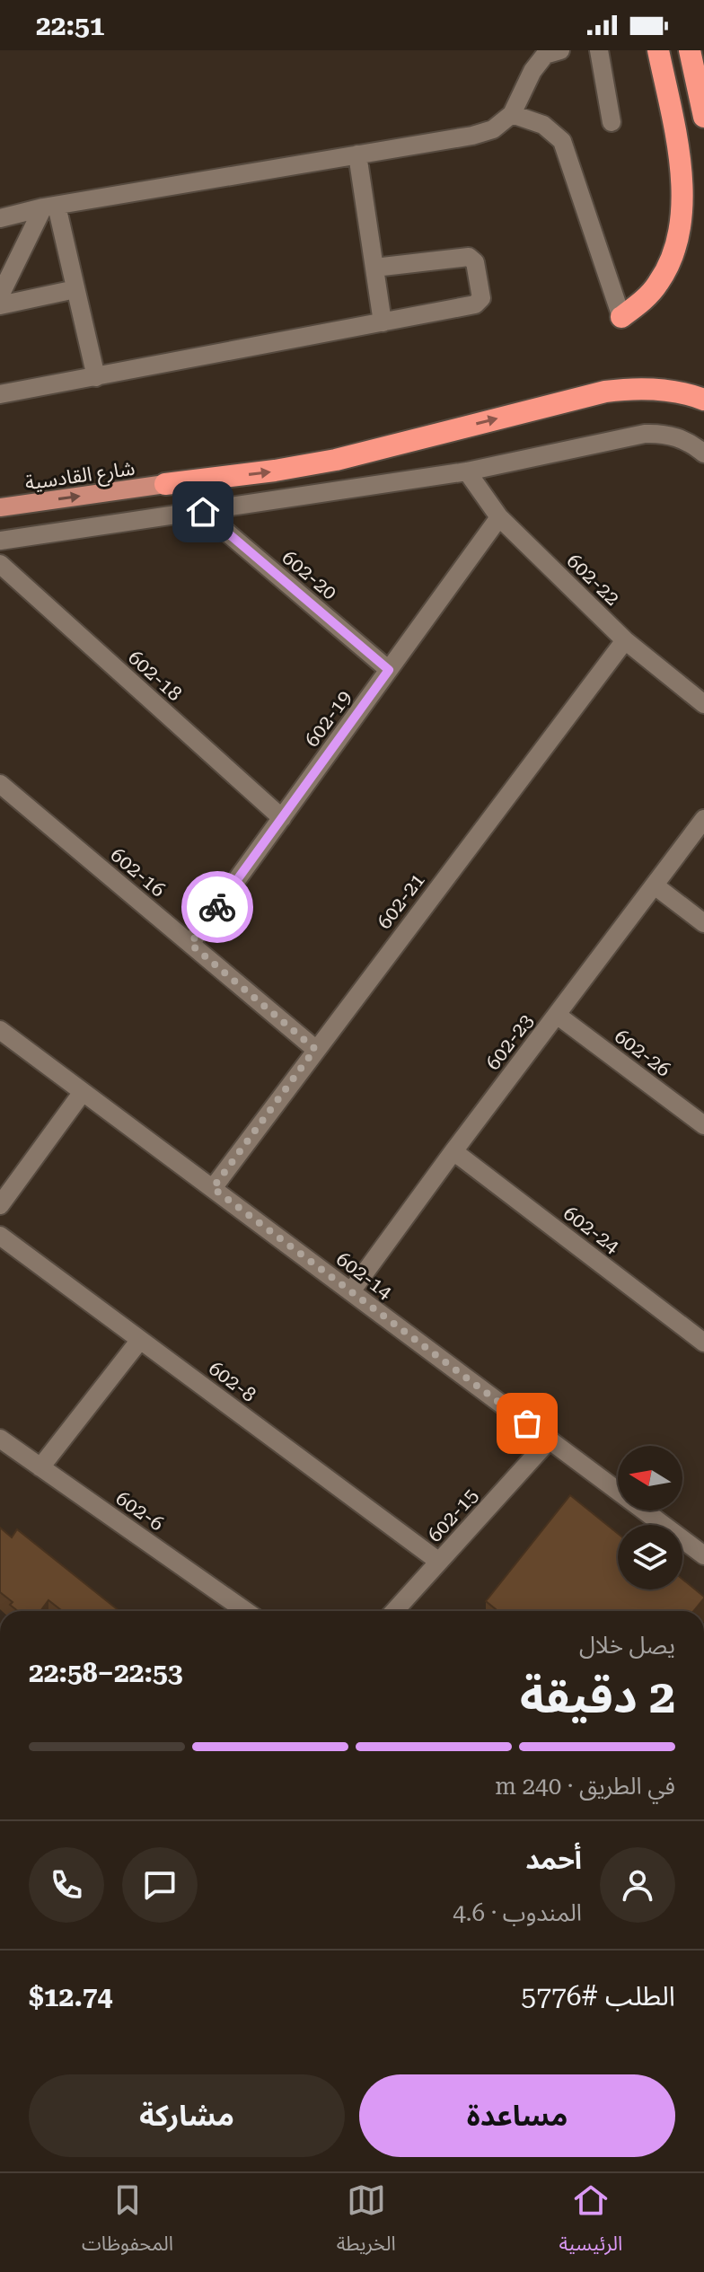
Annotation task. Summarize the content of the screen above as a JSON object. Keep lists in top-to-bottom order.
{
  "streets": {
    "main road": ["شارع القادسية"],
    "street": [
      "602-20",
      "602-22",
      "602-18",
      "602-19",
      "602-16",
      "602-21",
      "602-23",
      "602-26",
      "602-24",
      "602-14",
      "602-8",
      "602-6",
      "602-15"
    ]
  },
  "crossings": [
    ["602-20", "602-19"],
    ["602-22", "602-19"],
    ["602-22", "602-21"],
    ["602-18", "602-19"],
    ["602-19", "602-16"],
    ["602-16", "602-21"],
    ["602-21", "602-14"],
    ["602-23", "602-26"],
    ["602-23", "602-24"],
    ["602-23", "602-14"],
    ["602-14", "602-15"],
    ["602-8", "602-15"]
  ],
  "one_way": ["شارع القادسية"],
  "north": "left",
  "page": {
    "status": "22:51",
    "heading": ["2 دقيقة", "يصل خلال", "22:53–22:58"],
    "panel": [
      "أحمد",
      "المندوب · 4.6",
      "الطلب #5776",
      "$12.74"
    ],
    "bar": "في الطريق · 240 m",
    "buttons": ["مساعدة", "مشاركة"],
    "tabs": ["الرئيسية", "الخريطة", "المحفوظات"]
  }
}
